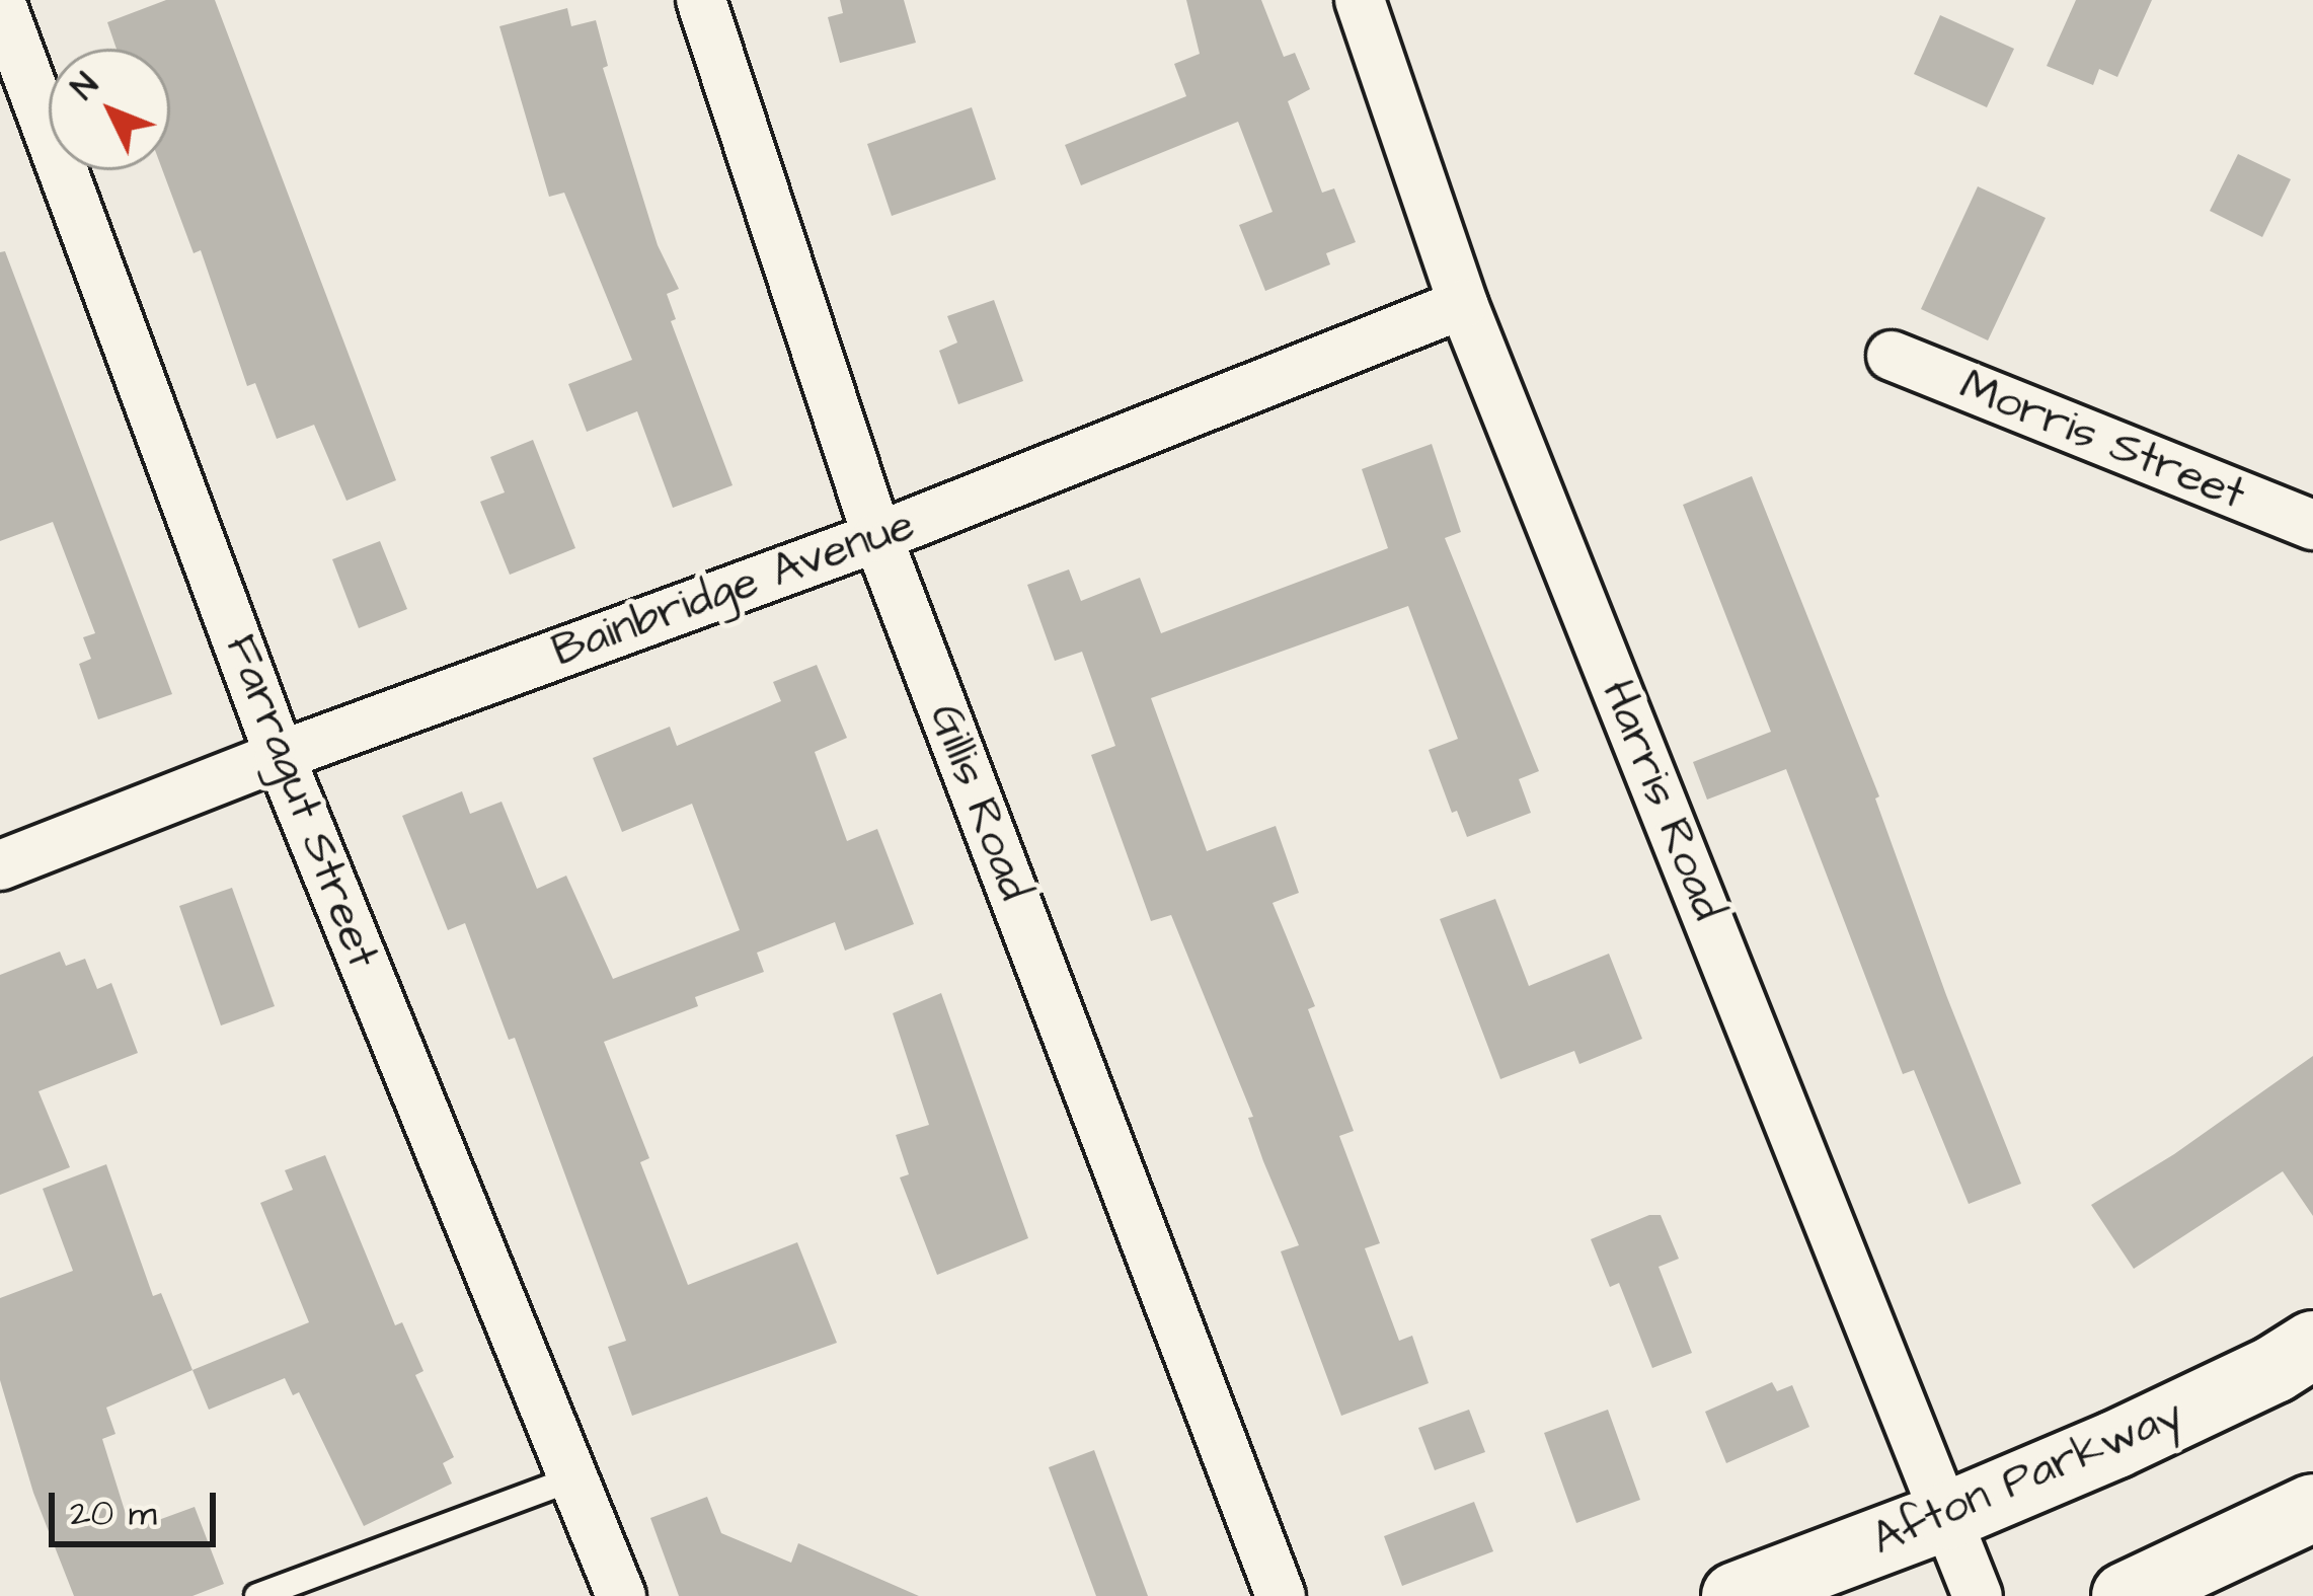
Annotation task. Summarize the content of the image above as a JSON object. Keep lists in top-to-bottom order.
{
  "streets": {
    "street": [
      "Morris Street",
      "Bainbridge Avenue",
      "Harris Road",
      "Farragut Street",
      "Gillis Road",
      "Afton Parkway"
    ]
  },
  "crossings": [
    ["Bainbridge Avenue", "Harris Road"],
    ["Bainbridge Avenue", "Farragut Street"],
    ["Bainbridge Avenue", "Gillis Road"],
    ["Harris Road", "Afton Parkway"]
  ],
  "scale_bar": "20 m",
  "north": "top left"
}
